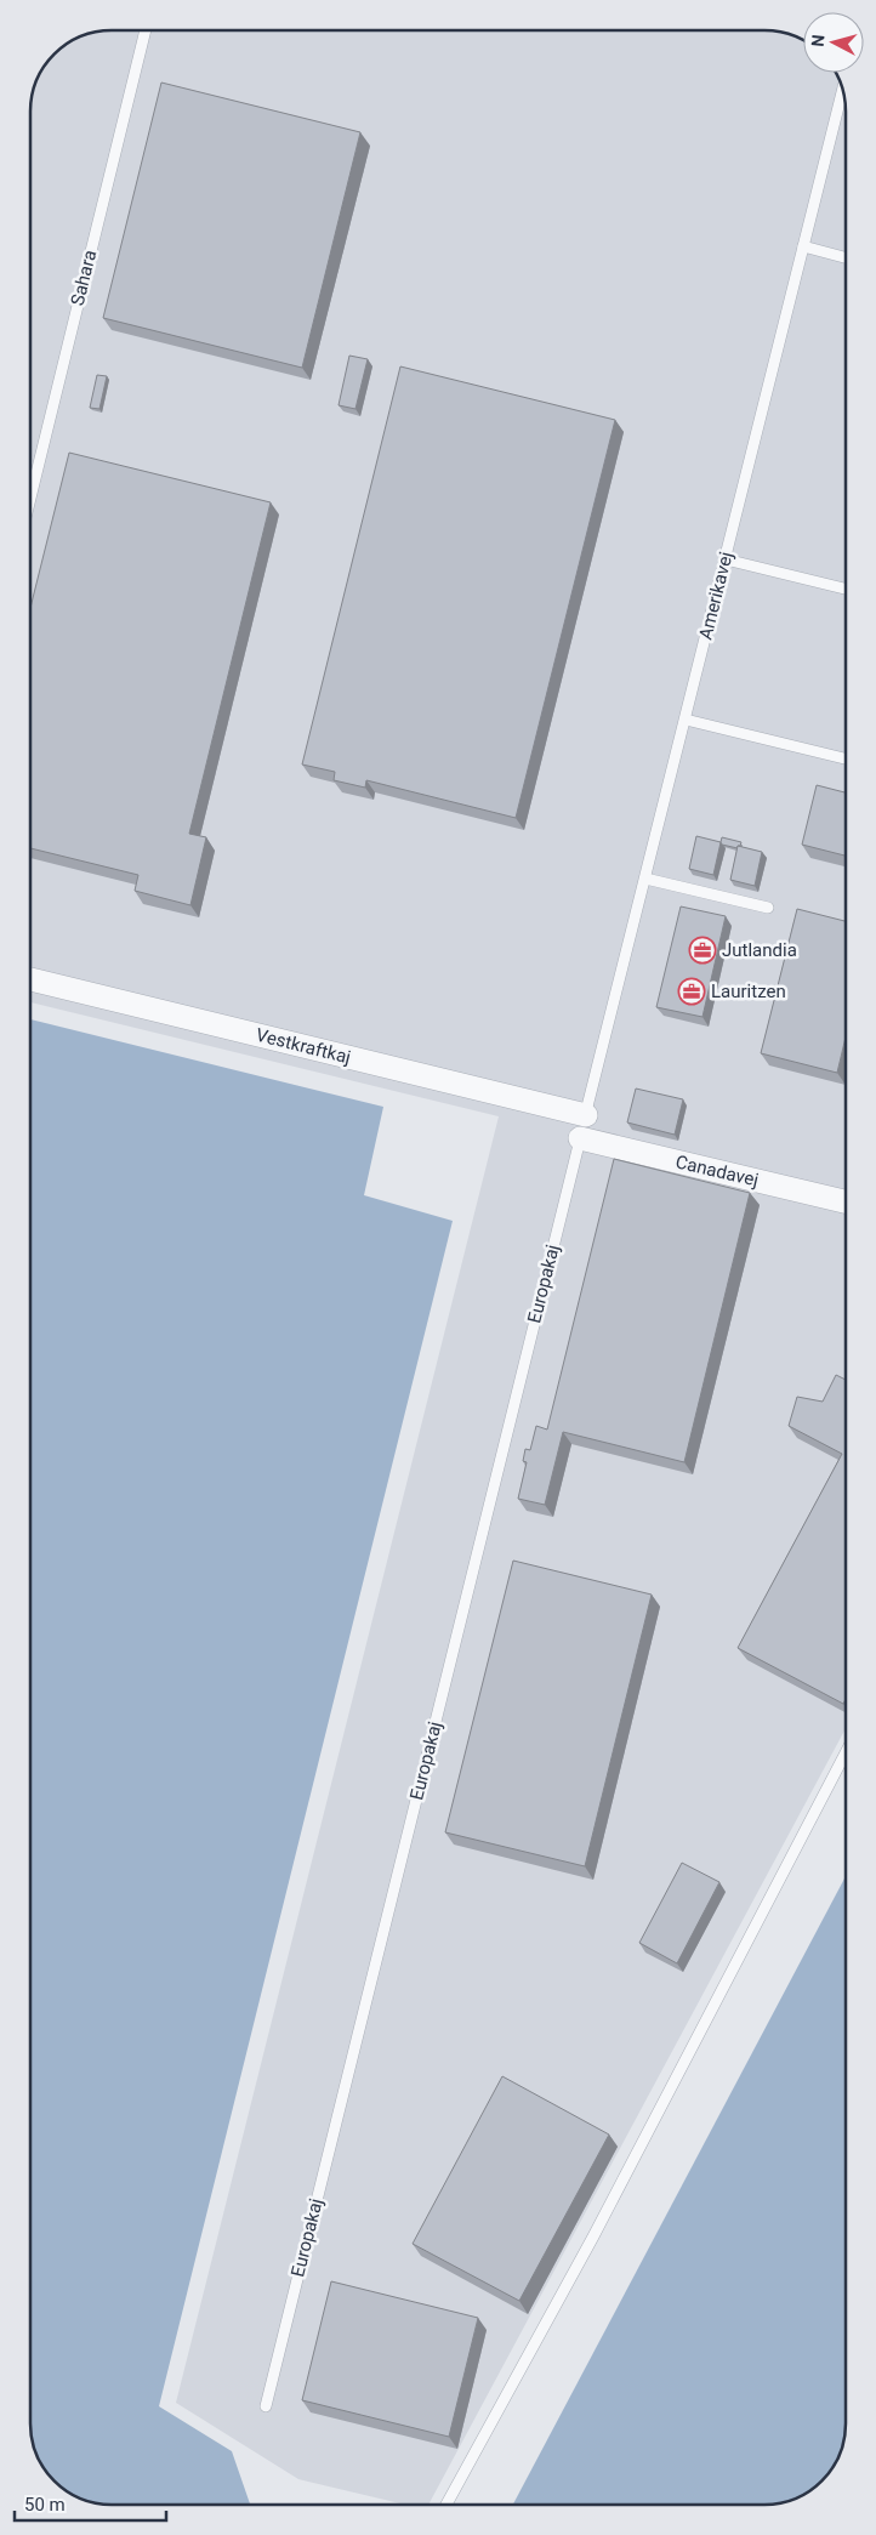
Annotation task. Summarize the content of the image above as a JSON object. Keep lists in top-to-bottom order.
{
  "streets": {
    "street": ["Vestkraftkaj", "Canadavej"],
    "lane": ["Sahara", "Amerikavej", "Europakaj"]
  },
  "crossings": [
    ["Amerikavej", "Vestkraftkaj"],
    ["Amerikavej", "Europakaj"],
    ["Vestkraftkaj", "Europakaj"],
    ["Canadavej", "Europakaj"]
  ],
  "places": {
    "office": ["Jutlandia", "Lauritzen"]
  },
  "scale_bar": "50 m",
  "north": "left"
}
